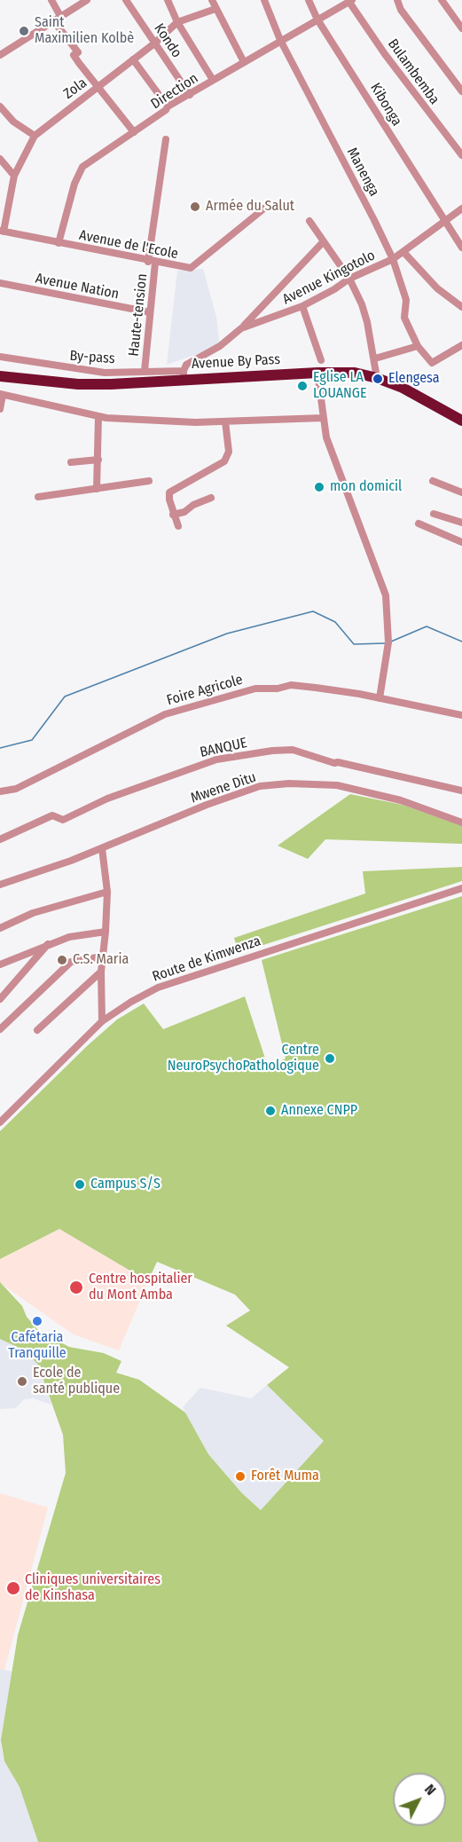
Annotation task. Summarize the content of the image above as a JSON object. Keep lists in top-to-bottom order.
{
  "streets": {
    "highway": ["Avenue By Pass"],
    "street": [
      "Kondo",
      "Bulambemba",
      "Zola",
      "Direction",
      "Kibonga",
      "Manenga",
      "Avenue de l'Ecole",
      "Avenue Kingotolo",
      "Avenue Nation",
      "Haute-tension",
      "By-pass",
      "Foire Agricole",
      "BANQUE",
      "Mwene Ditu",
      "Route de Kimwenza"
    ]
  },
  "crossings": [
    ["Kondo", "Zola"],
    ["Kondo", "Direction"],
    ["Bulambemba", "Direction"],
    ["Zola", "Avenue de l'Ecole"],
    ["Direction", "Kibonga"],
    ["Direction", "Manenga"],
    ["Direction", "Avenue de l'Ecole"],
    ["Kibonga", "Avenue Kingotolo"],
    ["Manenga", "Avenue Kingotolo"],
    ["Avenue de l'Ecole", "Haute-tension"],
    ["Avenue Kingotolo", "By-pass"],
    ["Avenue Kingotolo", "Avenue By Pass"],
    ["Avenue Nation", "Haute-tension"],
    ["Haute-tension", "By-pass"],
    ["By-pass", "Avenue By Pass"]
  ],
  "places": [
    "Saint Maximilien Kolbè",
    "Armée du Salut",
    "Elengesa",
    "Eglise LA LOUANGE",
    "mon domicil",
    "C.S. Maria",
    "Centre NeuroPsychoPathologique",
    "Annexe CNPP",
    "Campus S/S",
    "Centre hospitalier du Mont Amba",
    "Cafétaria Tranquille",
    "Ecole de santé publique",
    "Forêt Muma",
    "Cliniques universitaires de Kinshasa"
  ],
  "north": "top right"
}
